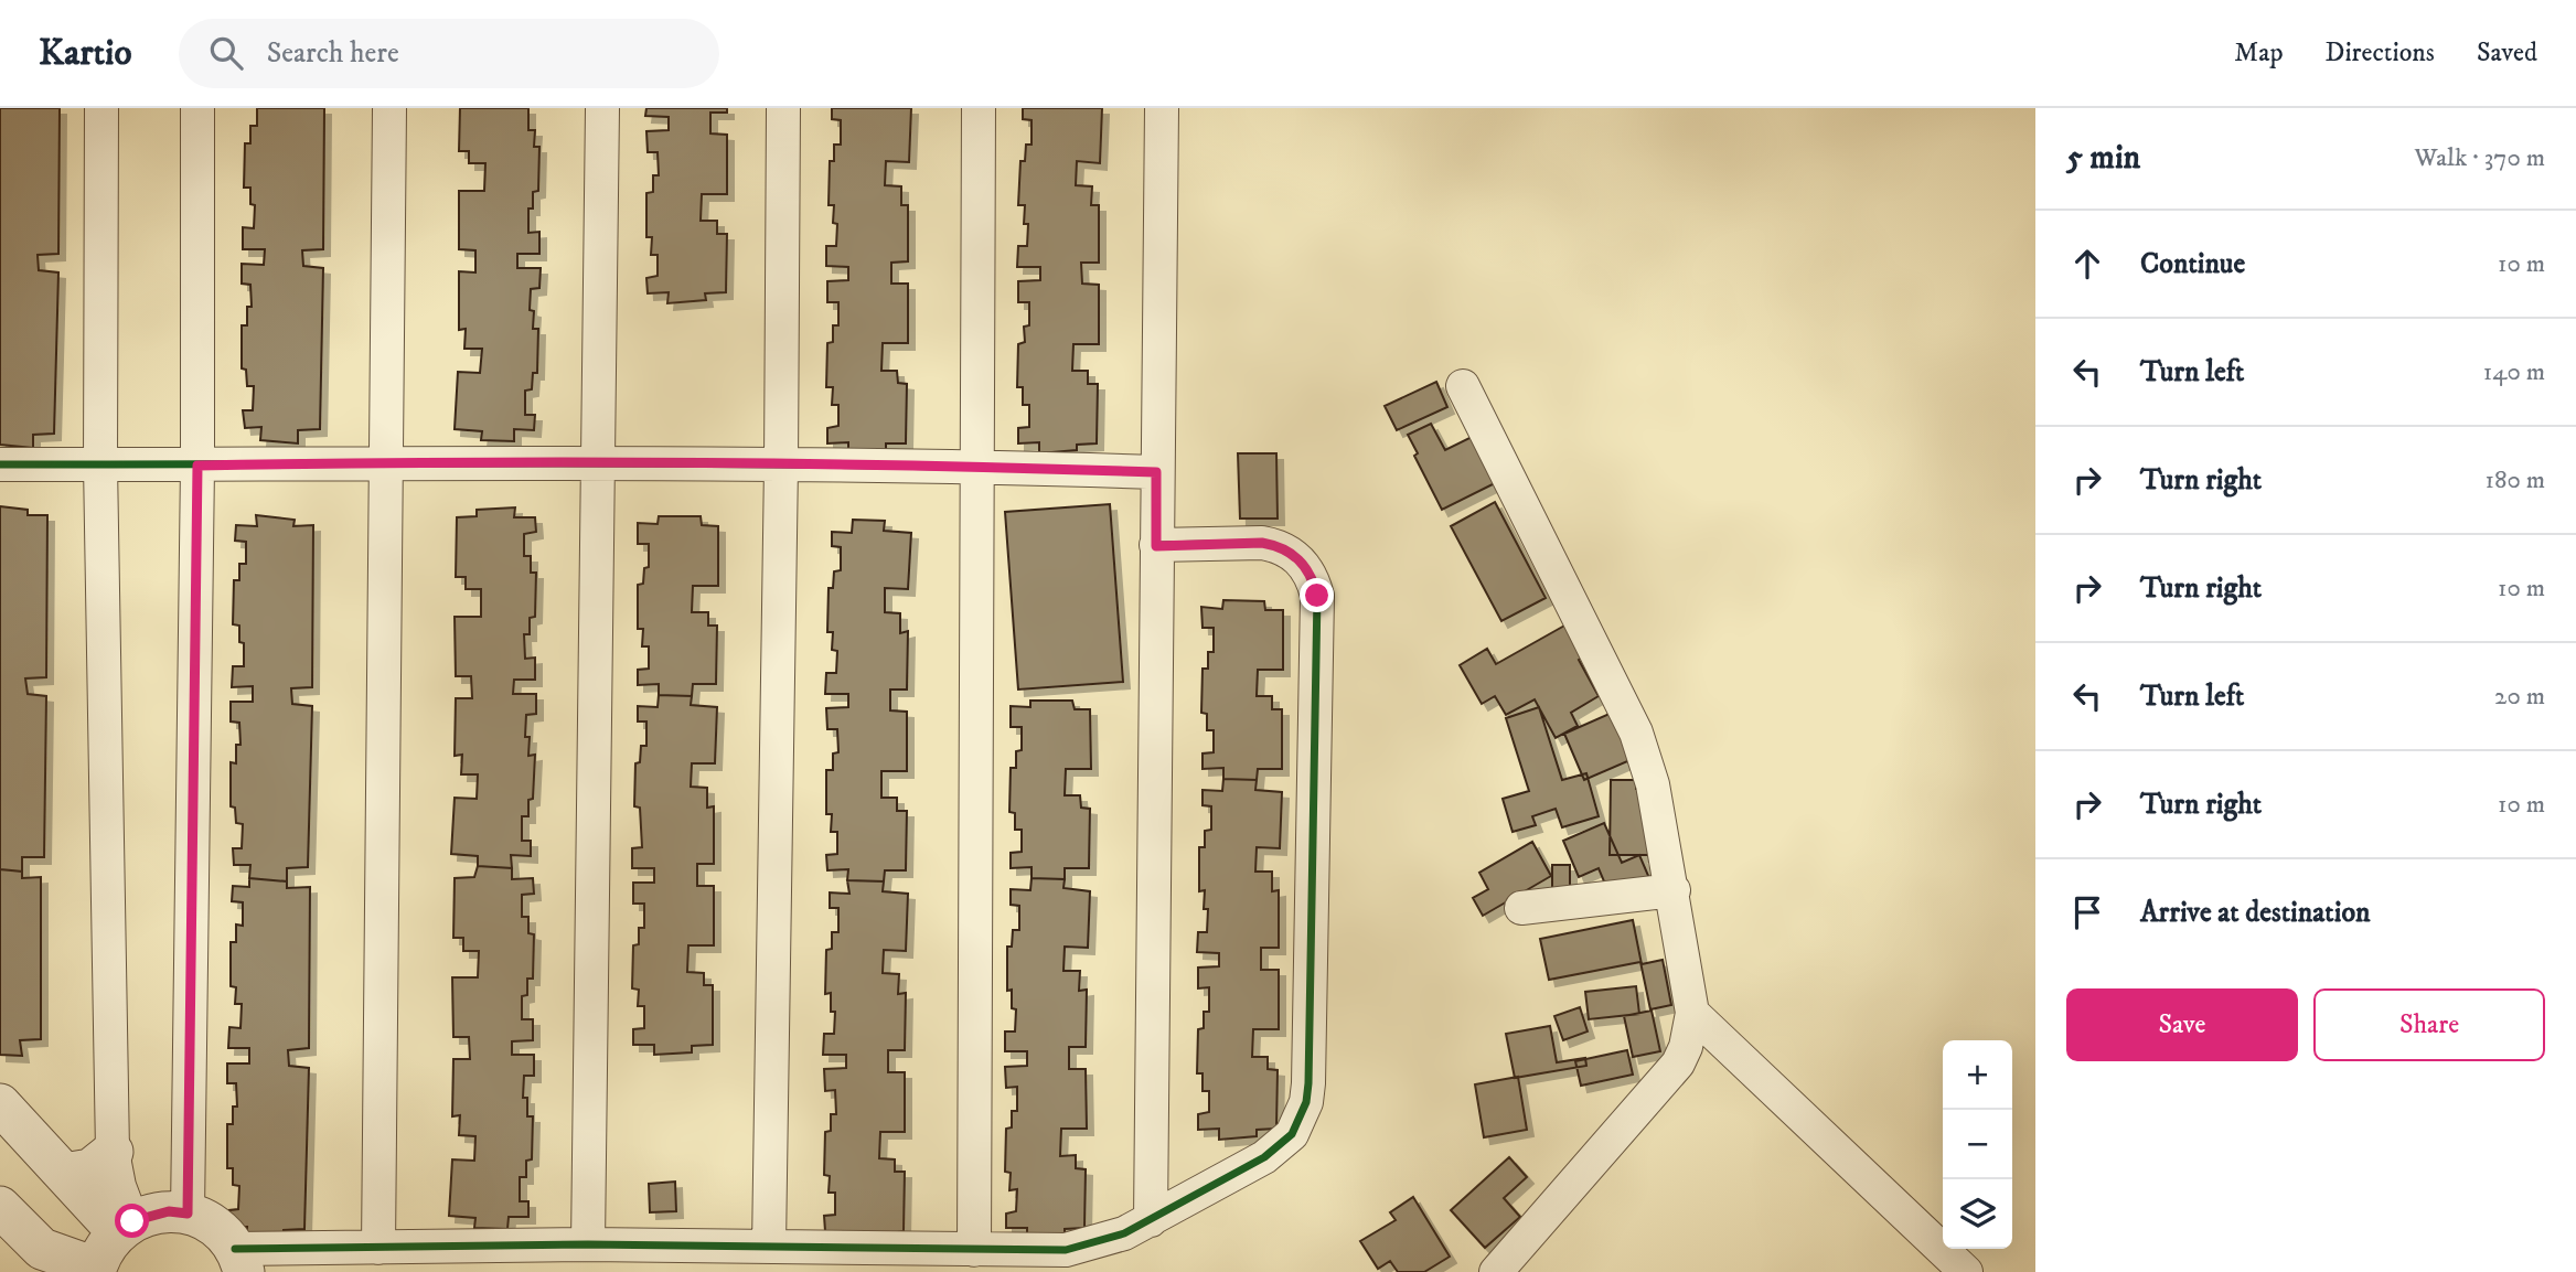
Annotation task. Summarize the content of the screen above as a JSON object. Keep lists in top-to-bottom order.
{
  "page": {
    "header": "Kartio",
    "search": "Search here",
    "nav": ["Map", "Directions", "Saved"],
    "heading": ["5 min", "Walk · 370 m"],
    "list": [
      ["Continue", "10 m"],
      ["Turn left", "140 m"],
      ["Turn right", "180 m"],
      ["Turn right", "10 m"],
      ["Turn left", "20 m"],
      ["Turn right", "10 m"],
      "Arrive at destination"
    ],
    "buttons": ["Save", "Share"],
    "map_buttons": ["+", "−"]
  }
}
